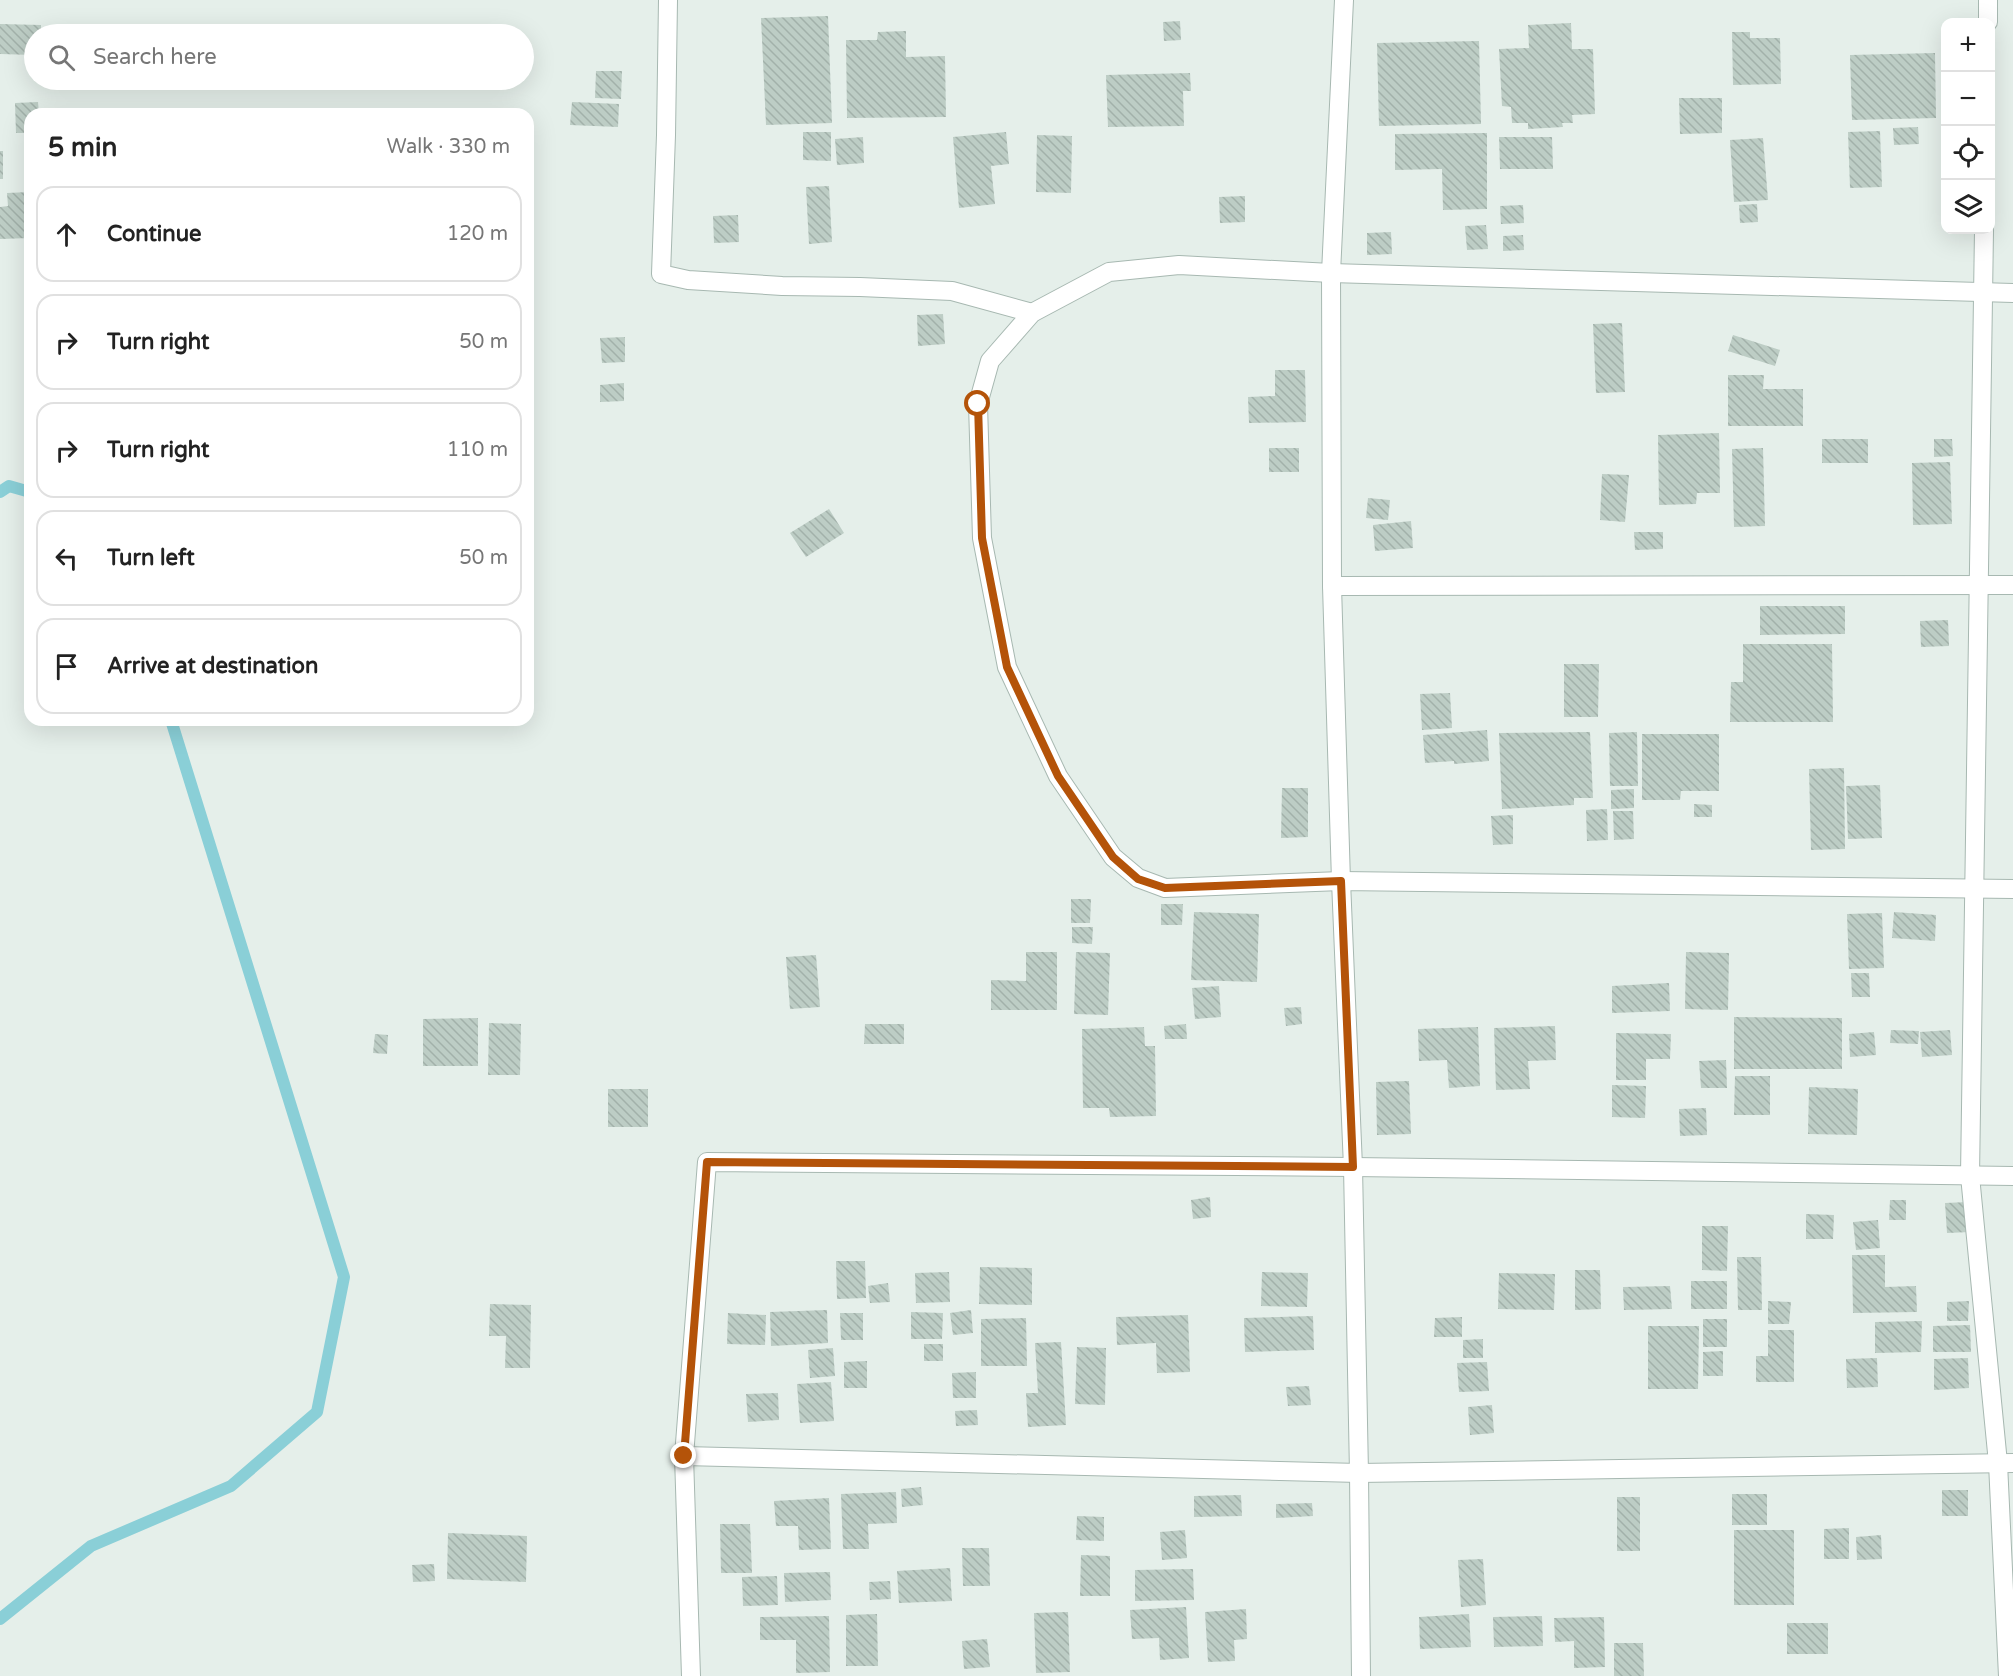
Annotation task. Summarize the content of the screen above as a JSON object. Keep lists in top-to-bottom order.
{
  "page": {
    "map_buttons": ["+", "−"],
    "search": "Search here",
    "heading": ["5 min", "Walk · 330 m"],
    "list": [
      ["Continue", "120 m"],
      ["Turn right", "50 m"],
      ["Turn right", "110 m"],
      ["Turn left", "50 m"],
      "Arrive at destination"
    ]
  }
}
